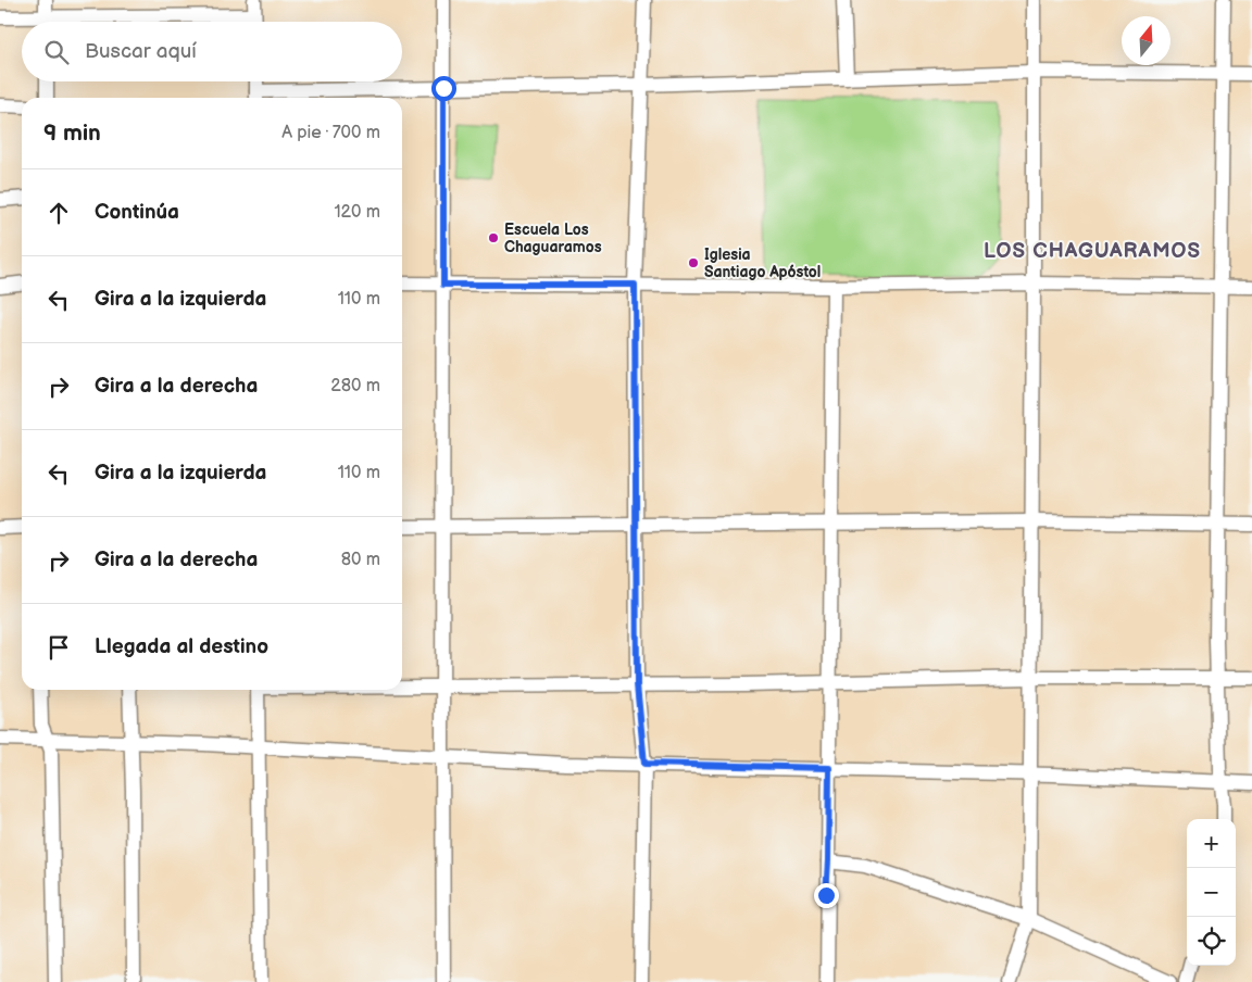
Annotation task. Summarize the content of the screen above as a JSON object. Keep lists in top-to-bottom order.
{
  "districts": ["LOS CHAGUARAMOS"],
  "places": ["Escuela Los Chaguaramos", "Iglesia Santiago Apóstol"],
  "north": "top",
  "page": {
    "search": "Buscar aquí",
    "heading": ["9 min", "A pie · 700 m"],
    "list": [
      ["Continúa", "120 m"],
      ["Gira a la izquierda", "110 m"],
      ["Gira a la derecha", "280 m"],
      ["Gira a la izquierda", "110 m"],
      ["Gira a la derecha", "80 m"],
      "Llegada al destino"
    ],
    "map_buttons": ["+", "−"]
  }
}
